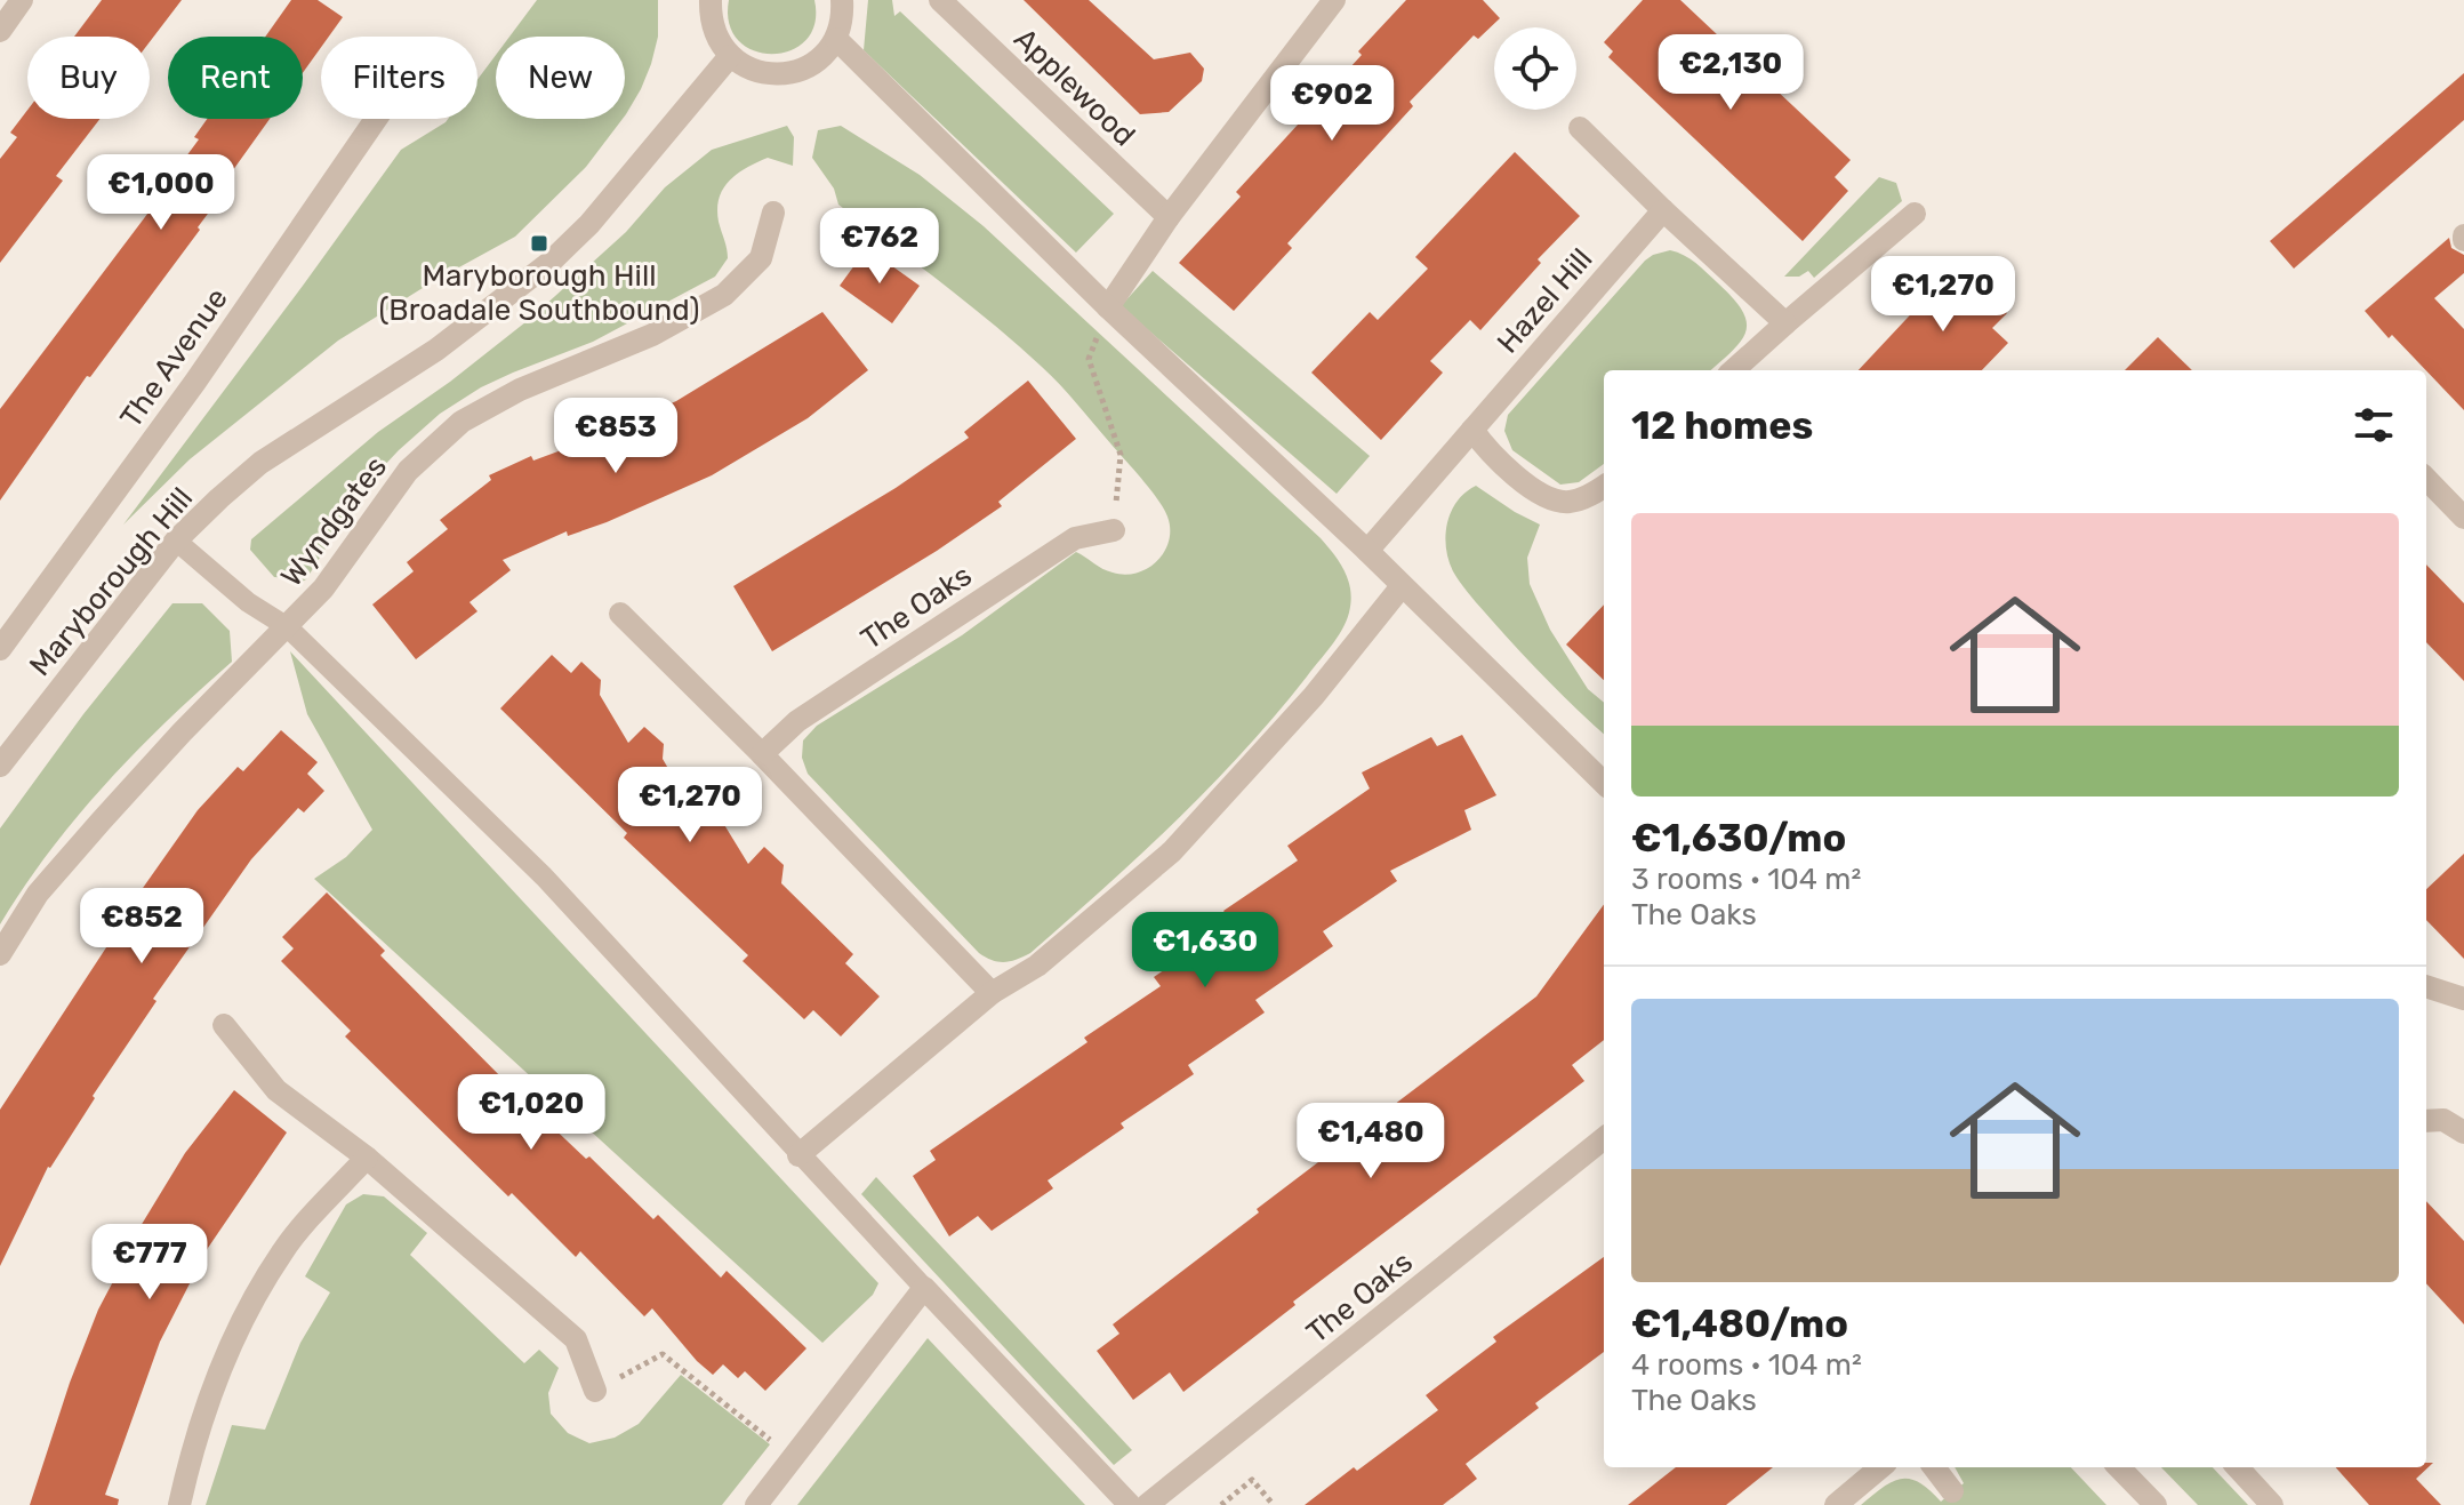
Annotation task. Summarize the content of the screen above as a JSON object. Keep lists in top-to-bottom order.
{
  "streets": {
    "street": [
      "Applewood",
      "Hazel Hill",
      "The Avenue",
      "Wyndgates",
      "Maryborough Hill",
      "The Oaks"
    ]
  },
  "places": {
    "transit": ["Maryborough Hill (Broadale Southbound)"]
  },
  "page": {
    "price": [
      "€2,130",
      "€902",
      "€1,000",
      "€762",
      "€1,270",
      "€853",
      "€1,270",
      "€852",
      "€1,630",
      "€1,020",
      "€1,480",
      "€777"
    ],
    "chip": [
      "Buy",
      "Rent",
      "Filters",
      "New"
    ],
    "heading": "12 homes",
    "list": [
      {
        "name": "€1,630/mo",
        "note": "3 rooms · 104 m² · The Oaks"
      },
      {
        "name": "€1,480/mo",
        "note": "4 rooms · 104 m² · The Oaks"
      }
    ]
  }
}
